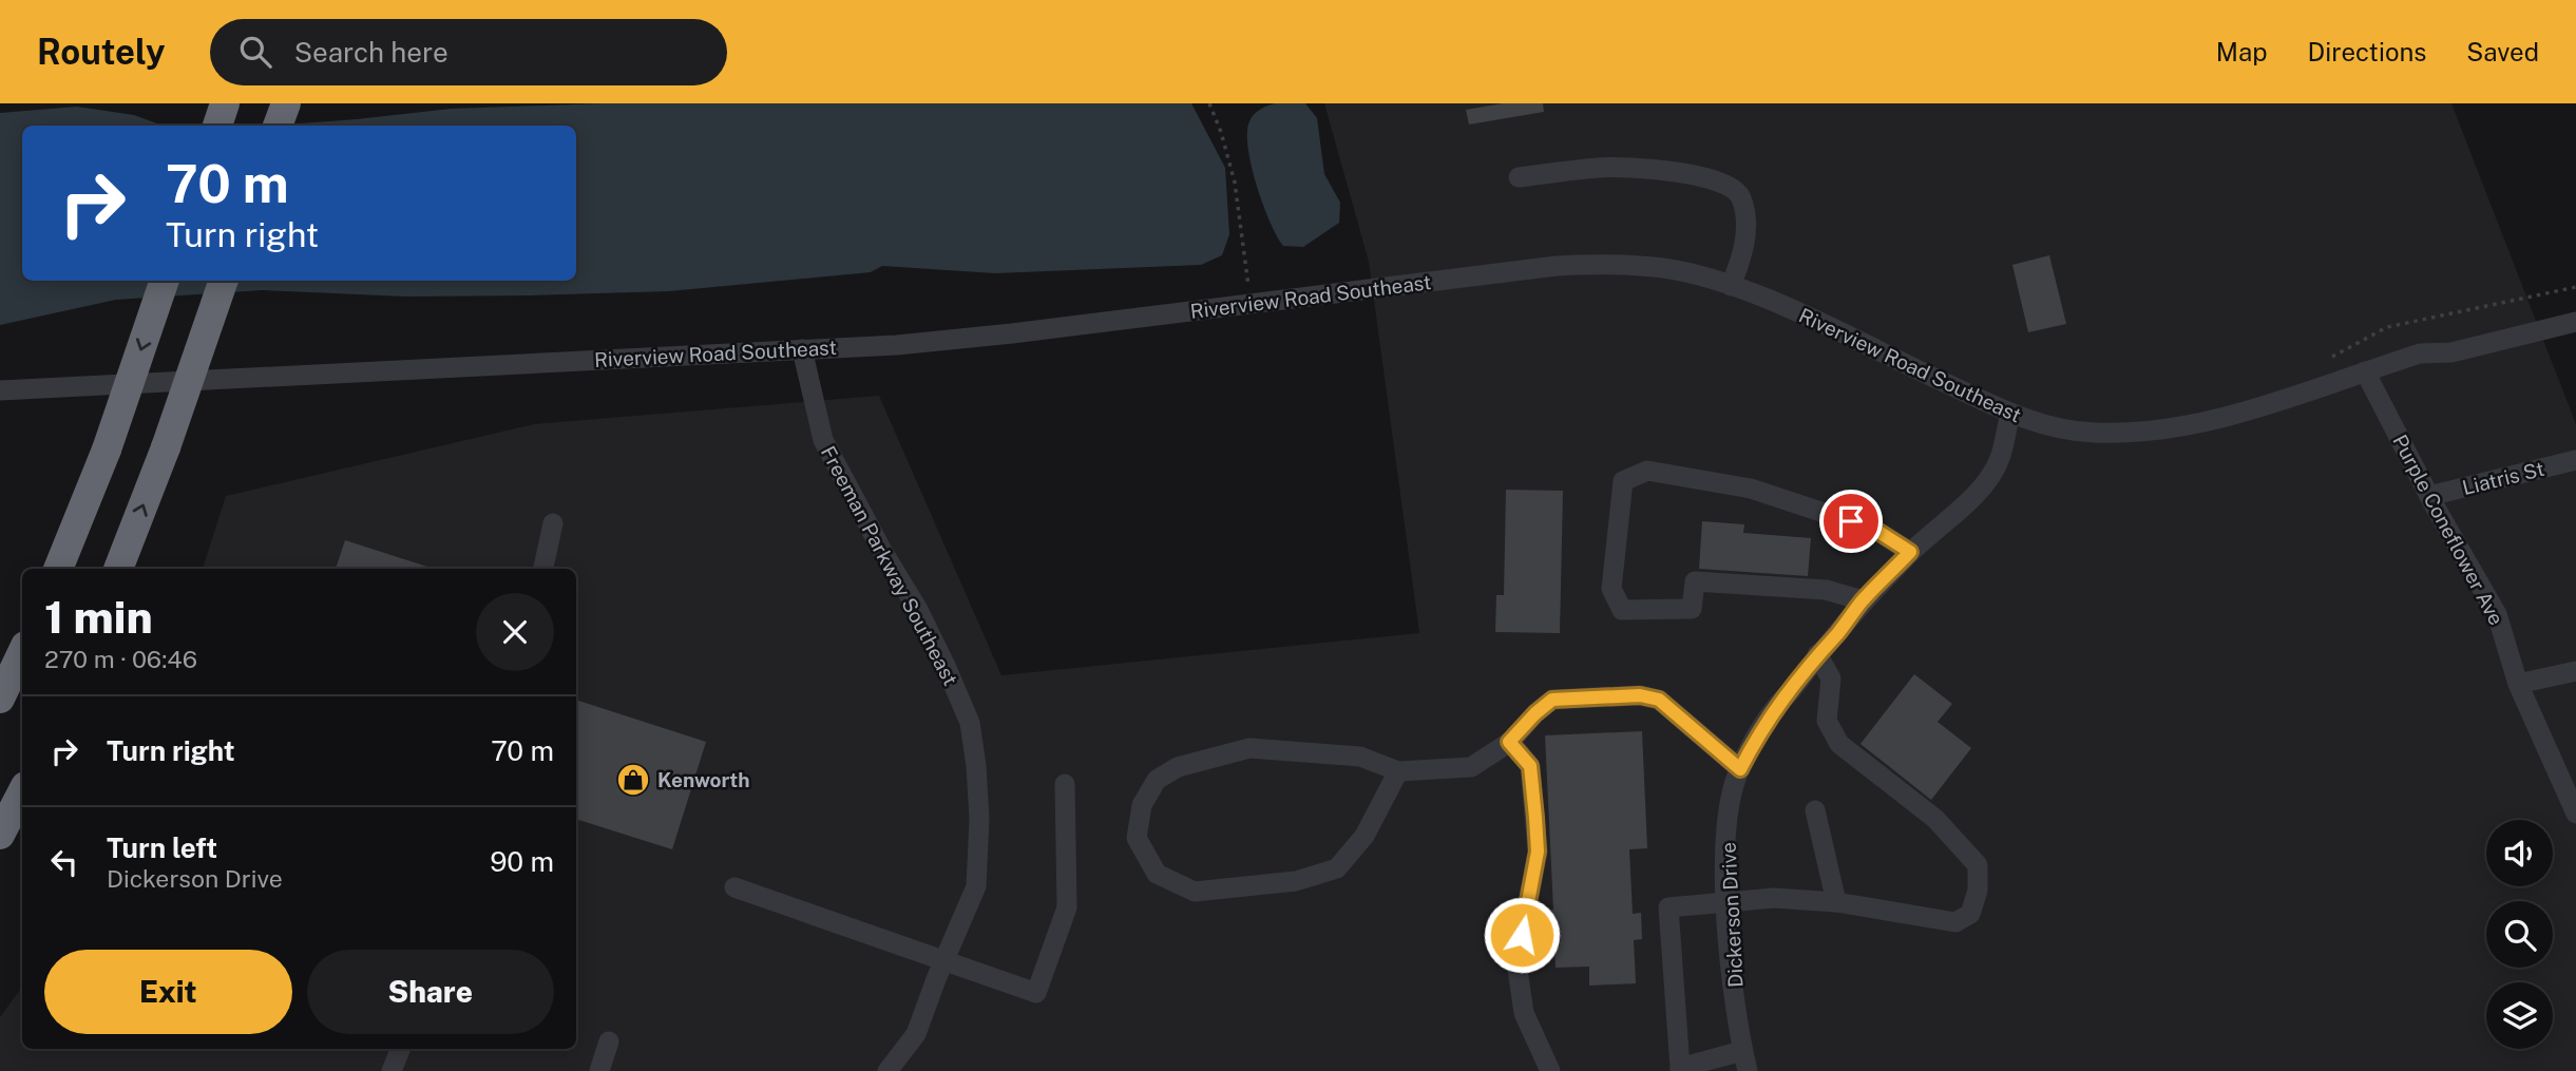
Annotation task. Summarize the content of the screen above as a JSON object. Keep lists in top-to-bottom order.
{
  "streets": {
    "street": [
      "Riverview Road Southeast",
      "Liatris St",
      "Purple Coneflower Ave",
      "Freeman Parkway Southeast",
      "Dickerson Drive"
    ]
  },
  "crossings": [
    ["Riverview Road Southeast", "Purple Coneflower Ave"],
    ["Riverview Road Southeast", "Freeman Parkway Southeast"],
    ["Riverview Road Southeast", "Dickerson Drive"],
    ["Liatris St", "Purple Coneflower Ave"]
  ],
  "places": {
    "shop": ["Kenworth"]
  },
  "page": {
    "header": "Routely",
    "search": "Search here",
    "nav": ["Map", "Directions", "Saved"],
    "turn": ["70 m", "Turn right"],
    "heading": ["1 min", "270 m · 06:46"],
    "list": [
      {
        "name": "Turn right",
        "value": "70 m"
      },
      {
        "name": "Turn left",
        "note": "Dickerson Drive",
        "value": "90 m"
      }
    ],
    "buttons": ["Exit", "Share"]
  }
}
